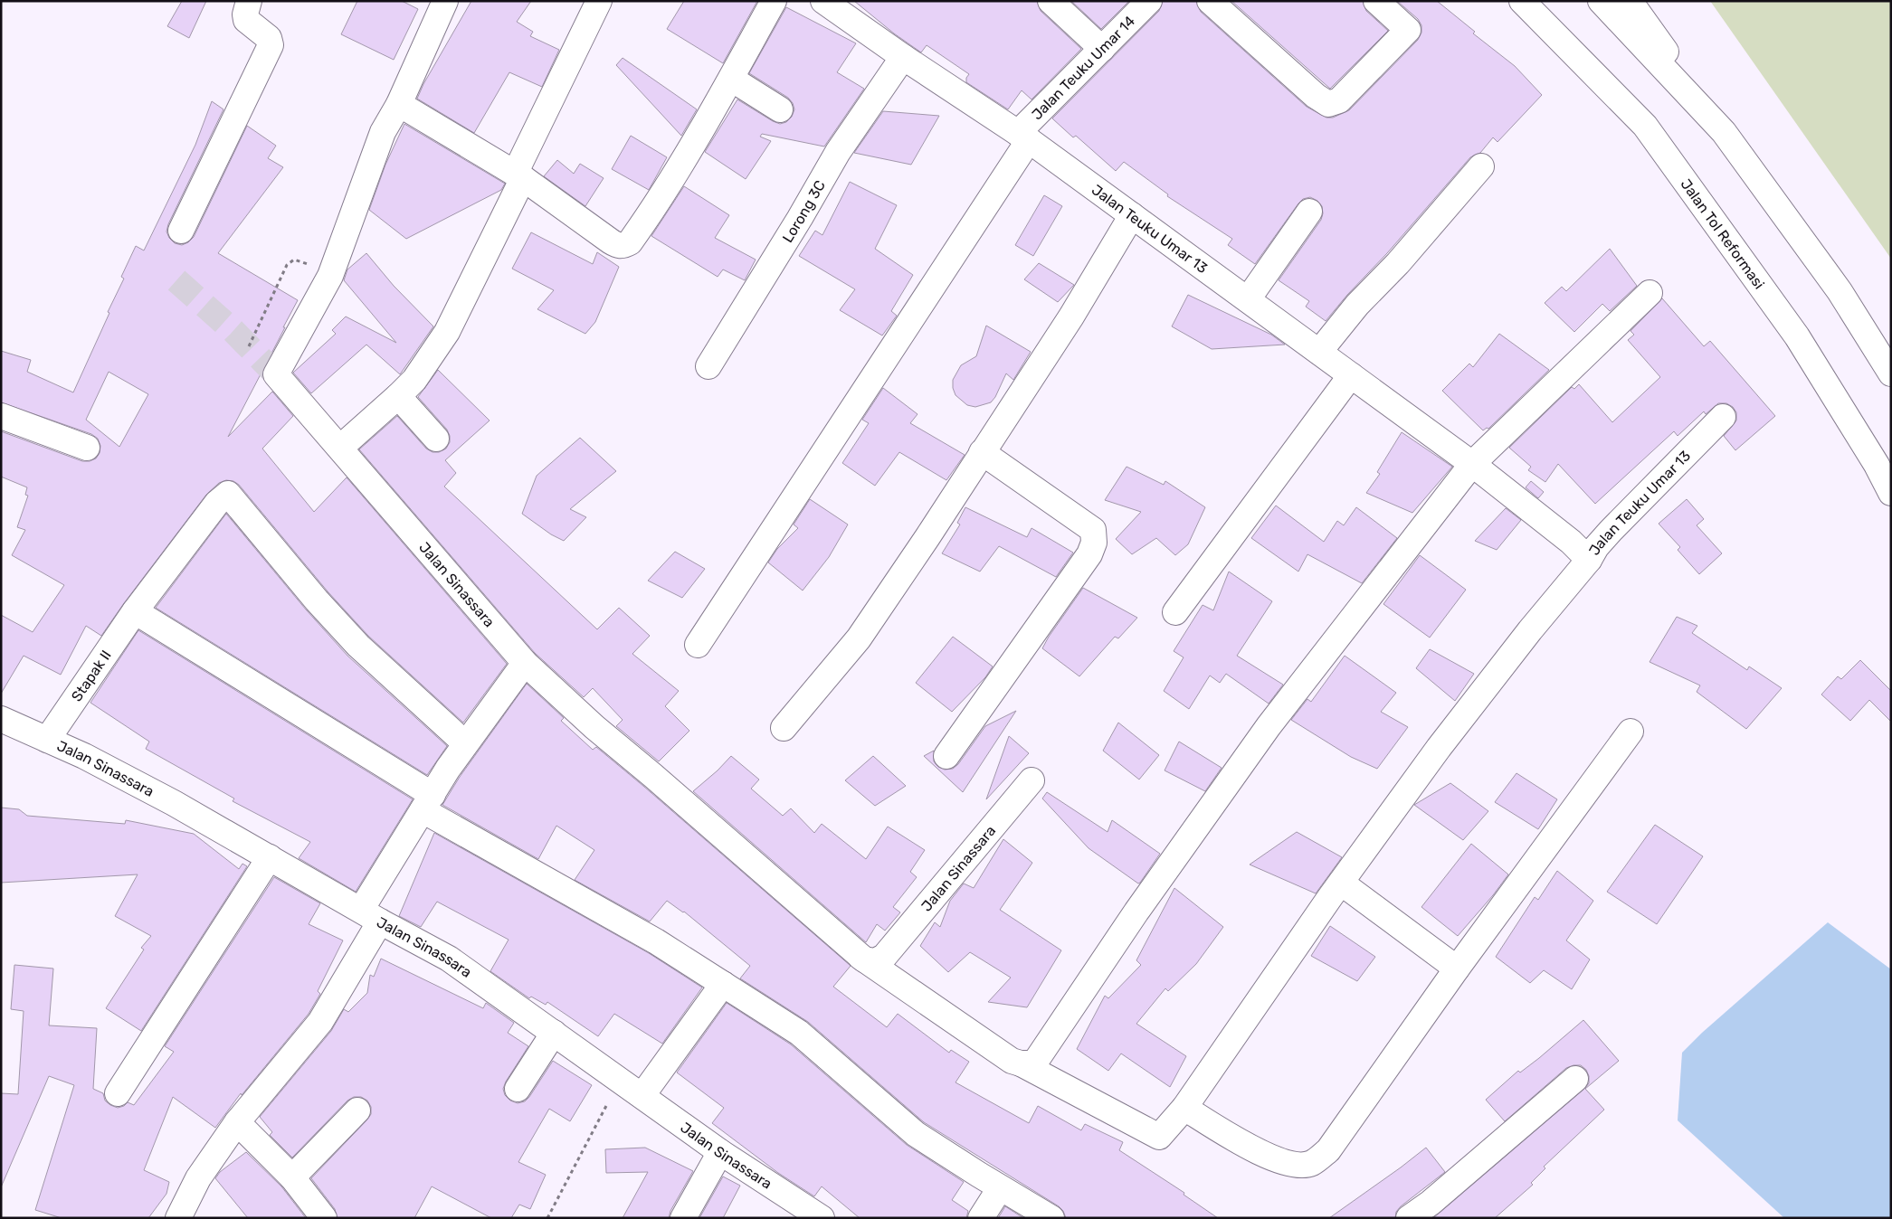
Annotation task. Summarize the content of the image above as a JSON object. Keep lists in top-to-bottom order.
{
  "streets": {
    "main road": [
      "Jalan Teuku Umar 14",
      "Lorong 3C",
      "Jalan Teuku Umar 13",
      "Jalan Tol Reformasi",
      "Jalan Sinassara",
      "Stapak II"
    ]
  },
  "crossings": [
    ["Jalan Teuku Umar 14", "Jalan Teuku Umar 13"],
    ["Lorong 3C", "Jalan Teuku Umar 13"],
    ["Jalan Sinassara", "Stapak II"]
  ]
}
